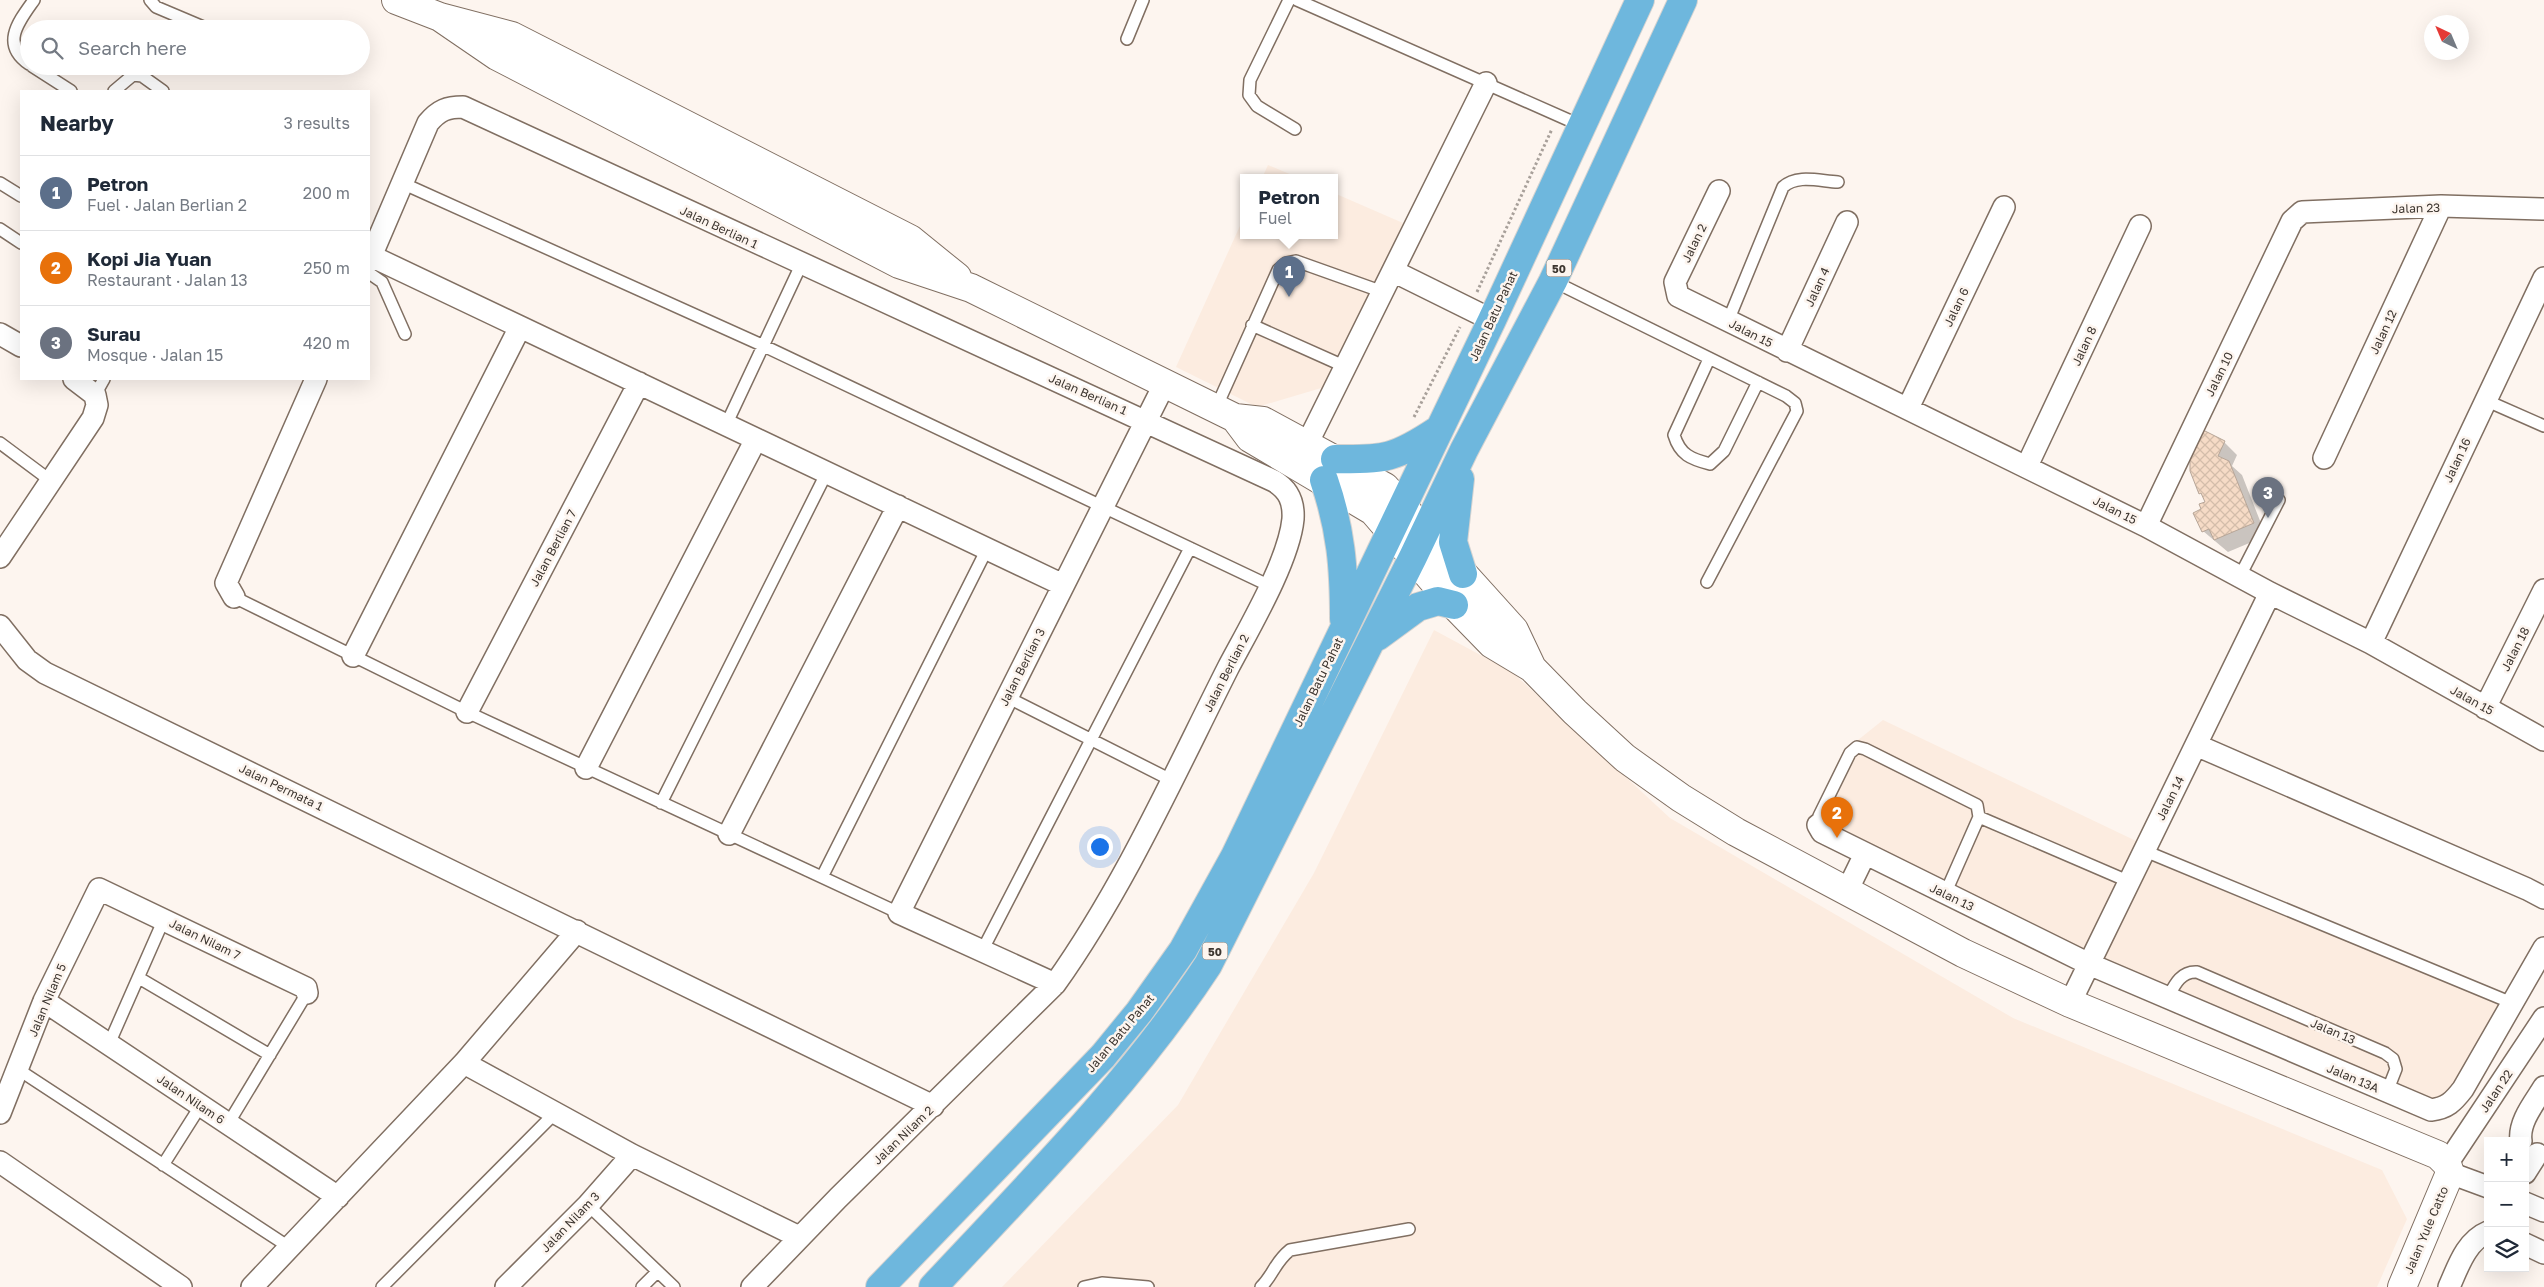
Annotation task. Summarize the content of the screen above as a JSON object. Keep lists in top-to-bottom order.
{
  "streets": {
    "highway": ["50", "Jalan Batu Pahat"],
    "street": [
      "Jalan 23",
      "Jalan Berlian 1",
      "Jalan 2",
      "Jalan 4",
      "Jalan 6",
      "Jalan 12",
      "Jalan 15",
      "Jalan 8",
      "Jalan 10",
      "Jalan 16",
      "Jalan Berlian 7",
      "Jalan 18",
      "Jalan Berlian 3",
      "Jalan Berlian 2",
      "Jalan Permata 1",
      "Jalan 14",
      "Jalan 13",
      "Jalan Nilam 7",
      "Jalan Nilam 5",
      "Jalan 13A",
      "Jalan 22",
      "Jalan Nilam 6",
      "Jalan Nilam 2",
      "Jalan Nilam 3",
      "Jalan Yule Catto"
    ]
  },
  "crossings": [
    ["Jalan 23", "Jalan 12"],
    ["Jalan 23", "Jalan 10"],
    ["Jalan Berlian 1", "Jalan Berlian 3"],
    ["Jalan Berlian 1", "Jalan Berlian 2"],
    ["Jalan 2", "Jalan 15"],
    ["Jalan 4", "Jalan 15"],
    ["Jalan 6", "Jalan 15"],
    ["Jalan 15", "Jalan 8"],
    ["Jalan 15", "Jalan 10"],
    ["Jalan 15", "Jalan 16"],
    ["Jalan 15", "Jalan 18"],
    ["Jalan 15", "Jalan 14"],
    ["Jalan Berlian 3", "Jalan Berlian 2"],
    ["Jalan Berlian 2", "Jalan Nilam 2"],
    ["Jalan Permata 1", "Jalan Nilam 2"],
    ["Jalan 14", "Jalan 13"],
    ["Jalan 14", "Jalan 13A"],
    ["Jalan 13", "Jalan 13A"],
    ["Jalan Nilam 7", "Jalan Nilam 5"],
    ["Jalan Nilam 5", "Jalan Nilam 6"],
    ["Jalan 22", "Jalan Yule Catto"]
  ],
  "north": "top left",
  "page": {
    "search": "Search here",
    "heading": ["Nearby", "3 results"],
    "list": [
      {
        "mark": "1",
        "name": "Petron",
        "note": "Fuel · Jalan Berlian 2",
        "value": "200 m"
      },
      {
        "mark": "2",
        "name": "Kopi Jia Yuan",
        "note": "Restaurant · Jalan 13",
        "value": "250 m"
      },
      {
        "mark": "3",
        "name": "Surau",
        "note": "Mosque · Jalan 15",
        "value": "420 m"
      }
    ],
    "popup": ["Petron", "Fuel"],
    "pins": ["1", "3", "2"],
    "map_buttons": ["+", "−"]
  }
}
